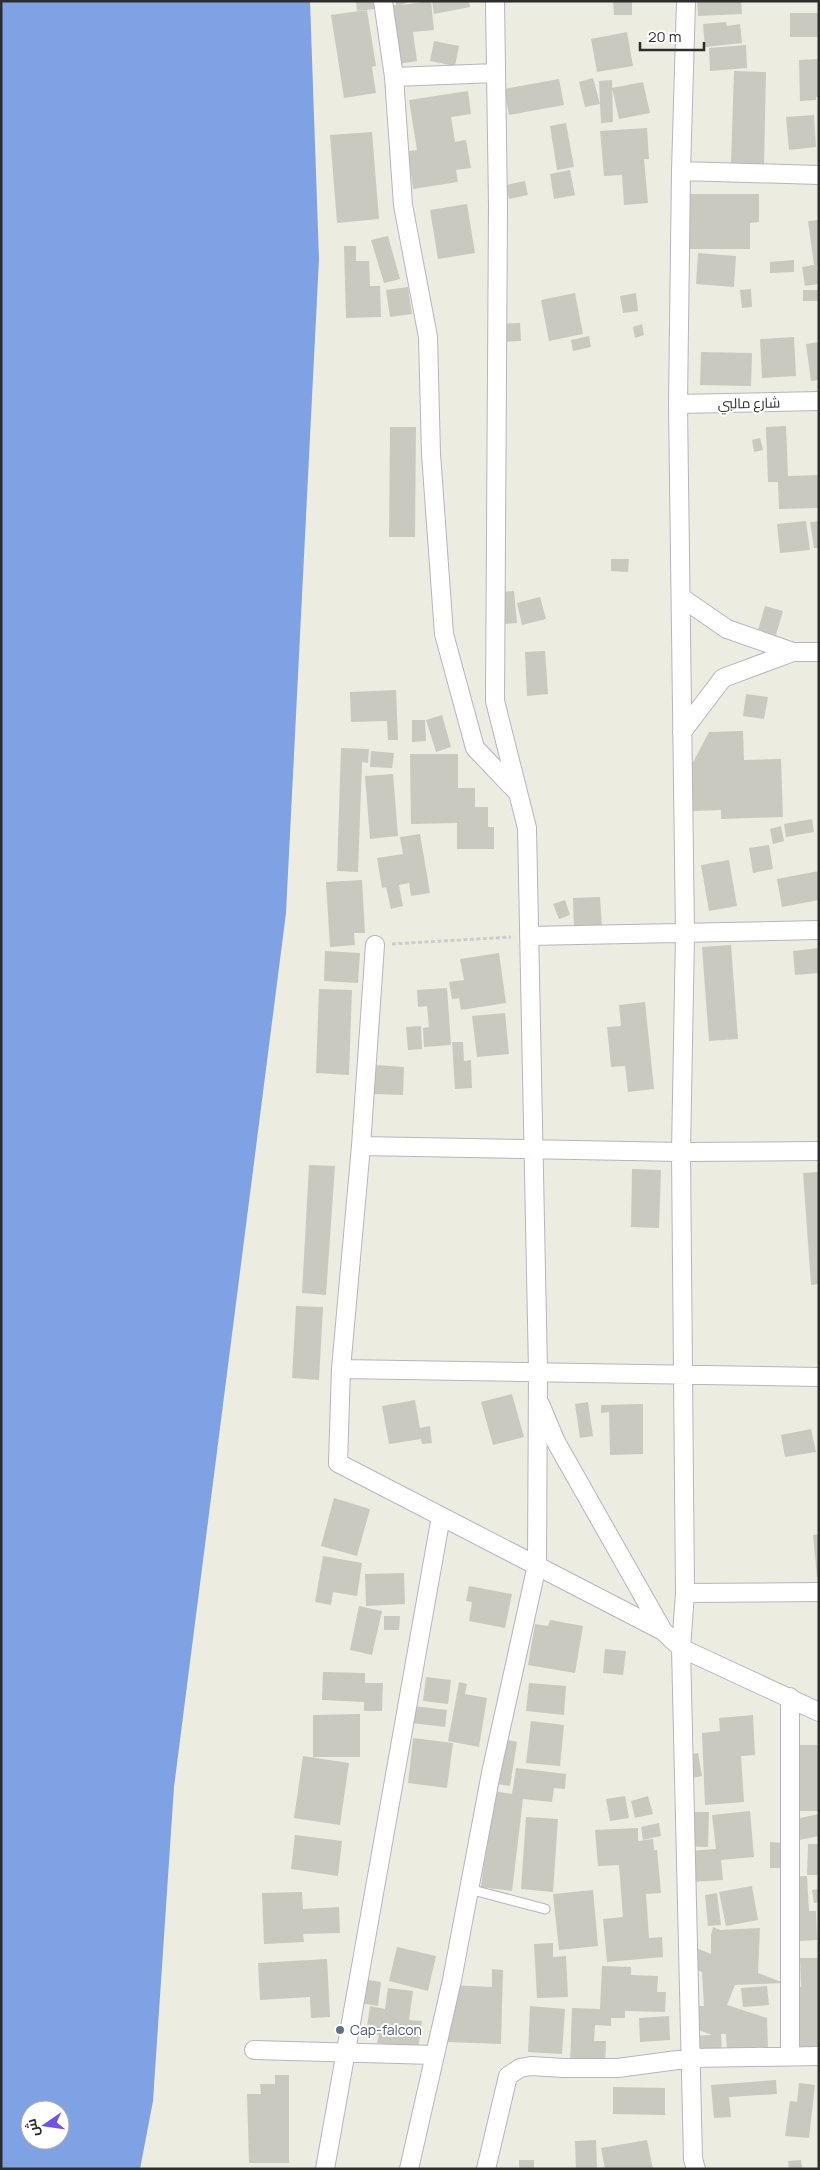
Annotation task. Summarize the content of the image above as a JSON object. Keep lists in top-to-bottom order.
{
  "streets": {
    "street": ["شارع مالبي"]
  },
  "places": ["Cap-falcon"],
  "scale_bar": "20 m",
  "north": "left"
}
